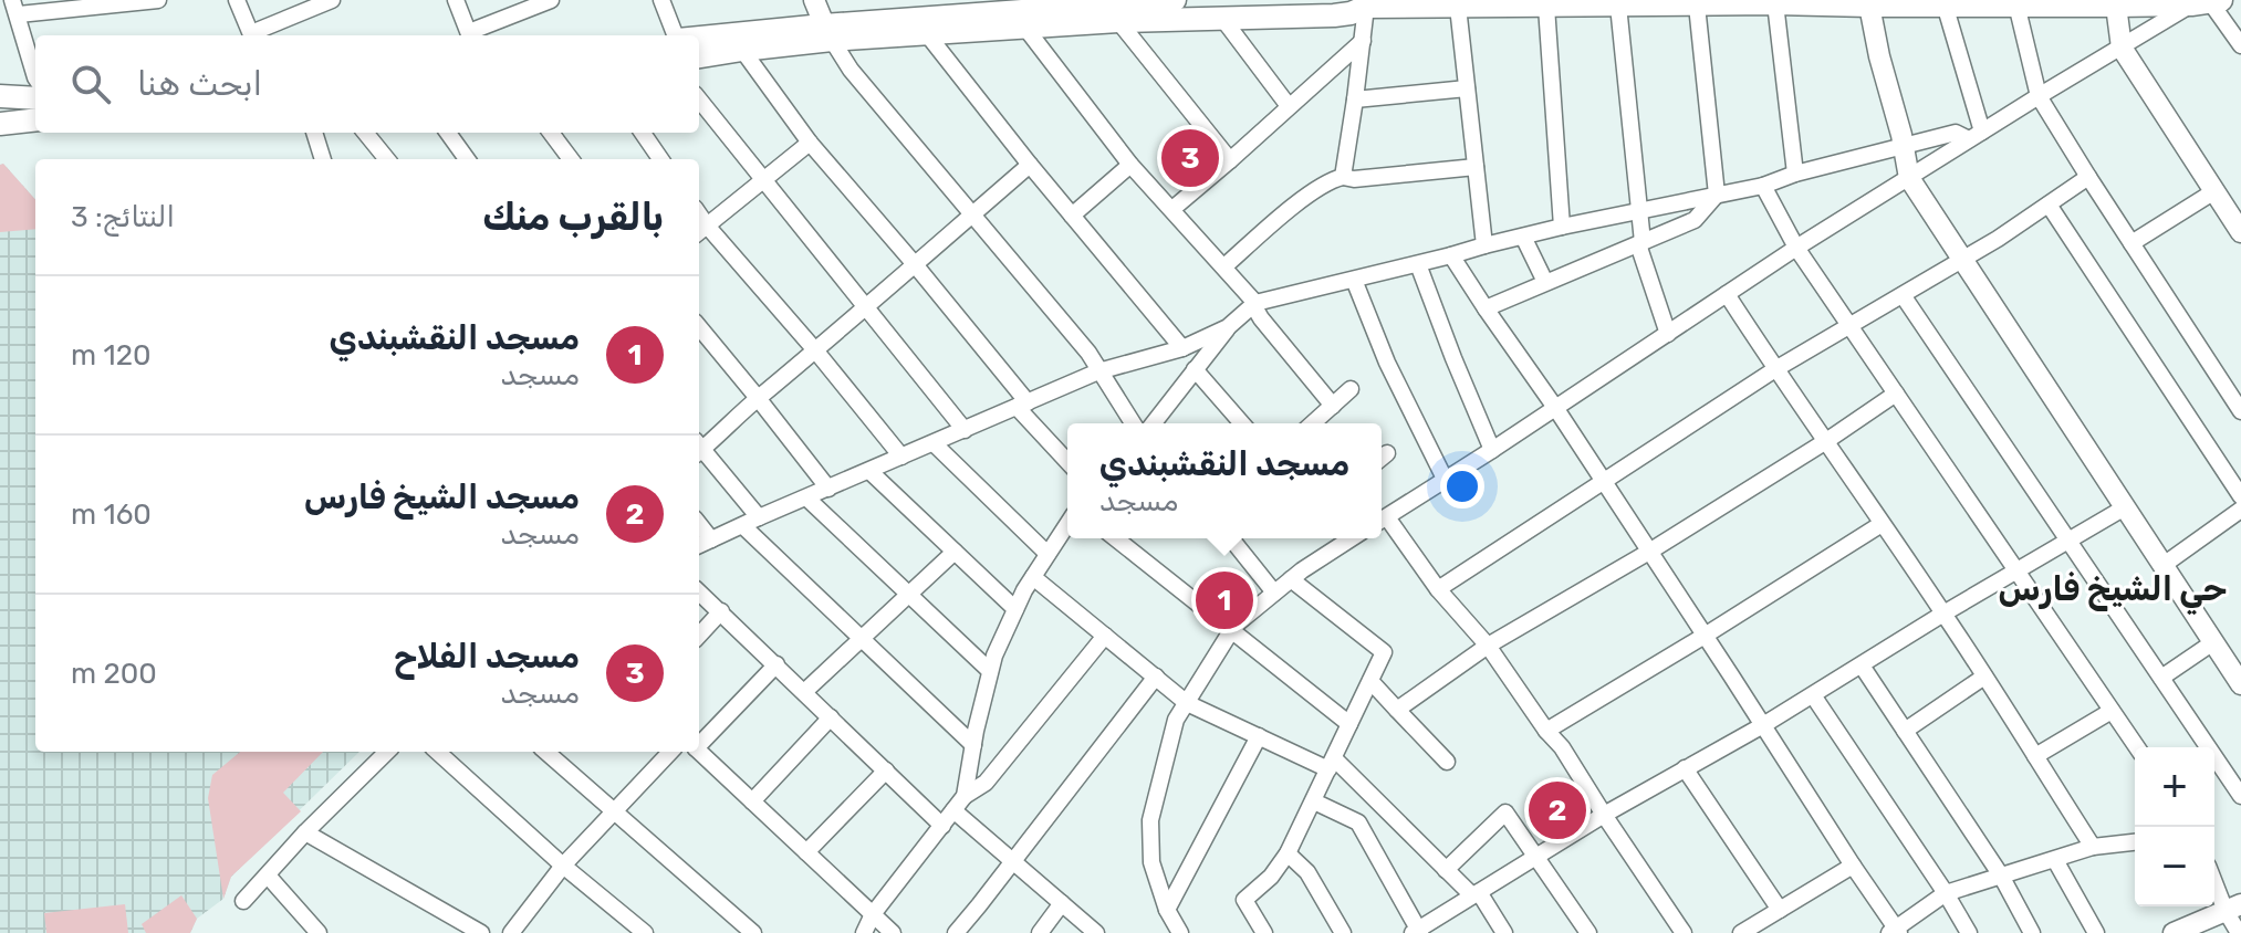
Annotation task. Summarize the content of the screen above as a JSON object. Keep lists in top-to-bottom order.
{
  "districts": ["حي الشيخ فارس"],
  "page": {
    "search": "ابحث هنا",
    "pins": ["3", "1", "2"],
    "heading": ["بالقرب منك", "النتائج: 3"],
    "list": [
      {
        "mark": "1",
        "name": "مسجد النقشبندي",
        "note": "مسجد",
        "value": "120 m"
      },
      {
        "mark": "2",
        "name": "مسجد الشيخ فارس",
        "note": "مسجد",
        "value": "160 m"
      },
      {
        "mark": "3",
        "name": "مسجد الفلاح",
        "note": "مسجد",
        "value": "200 m"
      }
    ],
    "popup": ["مسجد النقشبندي", "مسجد"],
    "map_buttons": ["+", "−"]
  }
}
